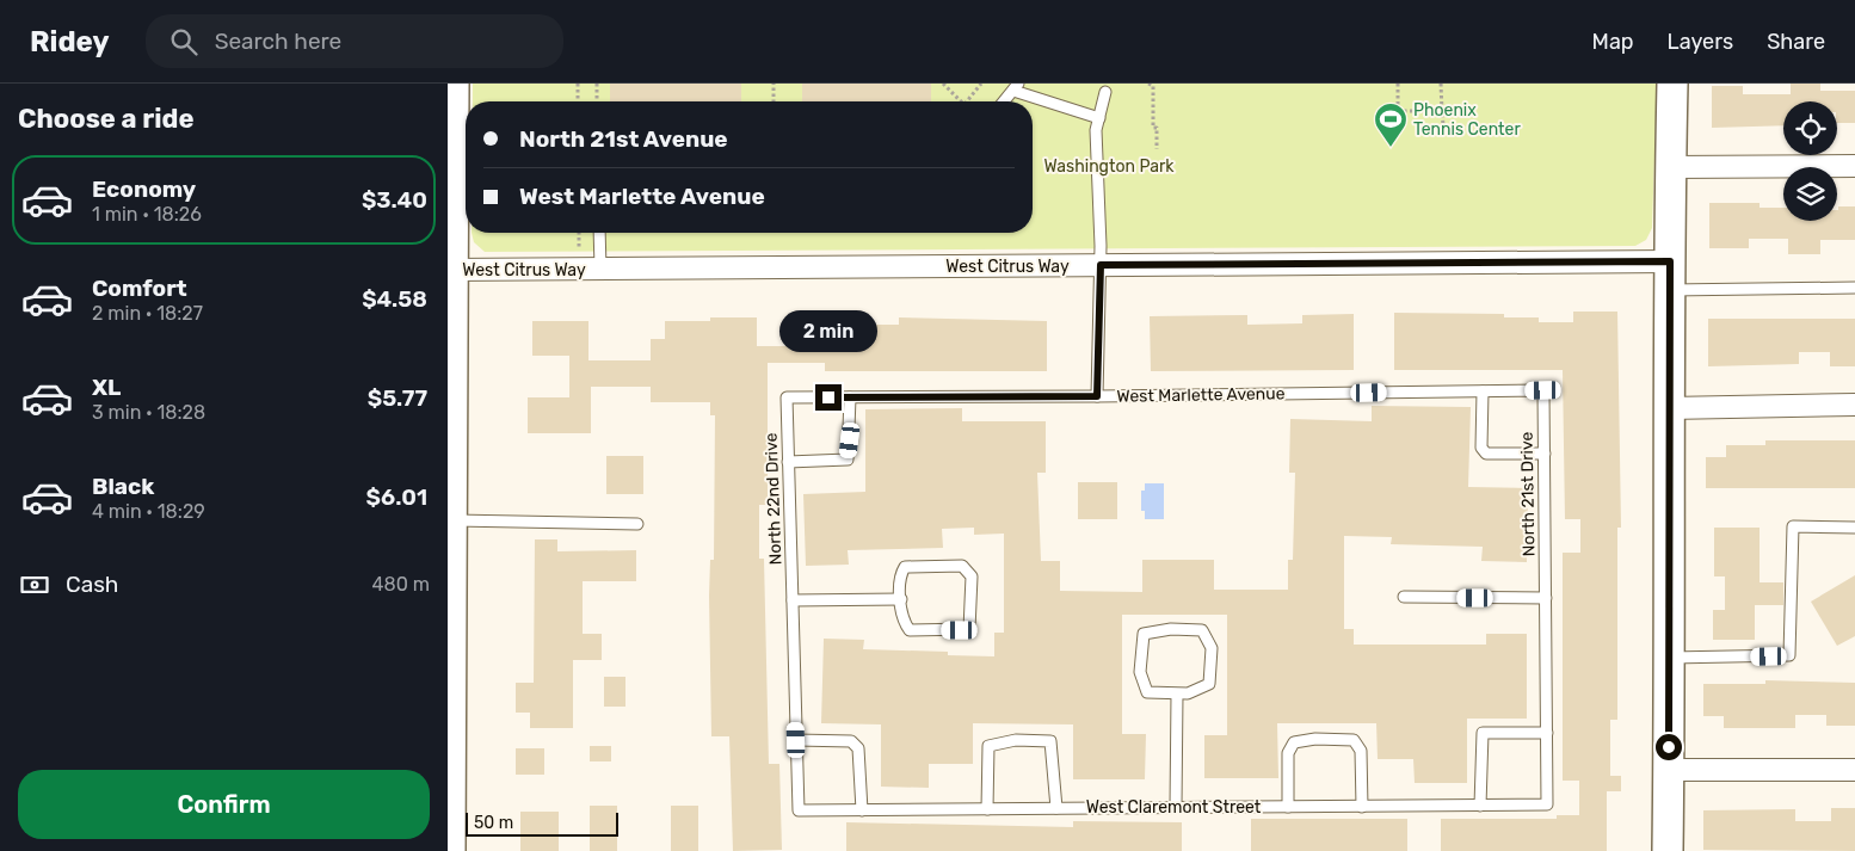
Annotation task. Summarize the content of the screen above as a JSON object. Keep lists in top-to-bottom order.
{
  "streets": {
    "street": ["West Citrus Way"],
    "lane": [
      "West Marlette Avenue",
      "North 21st Drive",
      "North 22nd Drive",
      "West Claremont Street"
    ]
  },
  "crossings": [
    ["West Marlette Avenue", "North 21st Drive"],
    ["West Marlette Avenue", "North 22nd Drive"],
    ["North 21st Drive", "West Claremont Street"],
    ["North 22nd Drive", "West Claremont Street"]
  ],
  "parks": ["Washington Park"],
  "places": {
    "sports": ["Phoenix Tennis Center"]
  },
  "scale_bar": "50 m",
  "page": {
    "header": "Ridey",
    "search": "Search here",
    "nav": ["Map", "Layers", "Share"],
    "heading": "Choose a ride",
    "banner": ["North 21st Avenue", "West Marlette Avenue"],
    "list": [
      {
        "name": "Economy",
        "note": "1 min · 18:26",
        "value": "$3.40"
      },
      {
        "name": "Comfort",
        "note": "2 min · 18:27",
        "value": "$4.58"
      },
      {
        "name": "XL",
        "note": "3 min · 18:28",
        "value": "$5.77"
      },
      {
        "name": "Black",
        "note": "4 min · 18:29",
        "value": "$6.01"
      }
    ],
    "bubble": "2 min",
    "pay": ["Cash", "480 m"],
    "buttons": "Confirm",
    "scale": "50 m"
  }
}
